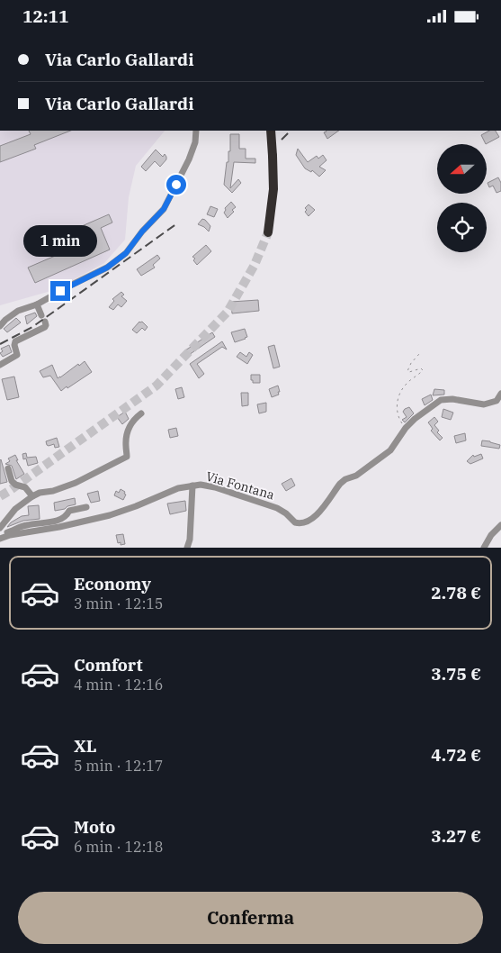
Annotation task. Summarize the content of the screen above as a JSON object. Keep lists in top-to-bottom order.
{
  "streets": {
    "street": ["Via Fontana"]
  },
  "north": "left",
  "page": {
    "status": "12:11",
    "banner": ["Via Carlo Gallardi", "Via Carlo Gallardi"],
    "bubble": "1 min",
    "list": [
      {
        "name": "Economy",
        "note": "3 min · 12:15",
        "value": "2.78 €"
      },
      {
        "name": "Comfort",
        "note": "4 min · 12:16",
        "value": "3.75 €"
      },
      {
        "name": "XL",
        "note": "5 min · 12:17",
        "value": "4.72 €"
      },
      {
        "name": "Moto",
        "note": "6 min · 12:18",
        "value": "3.27 €"
      }
    ],
    "buttons": "Conferma"
  }
}
